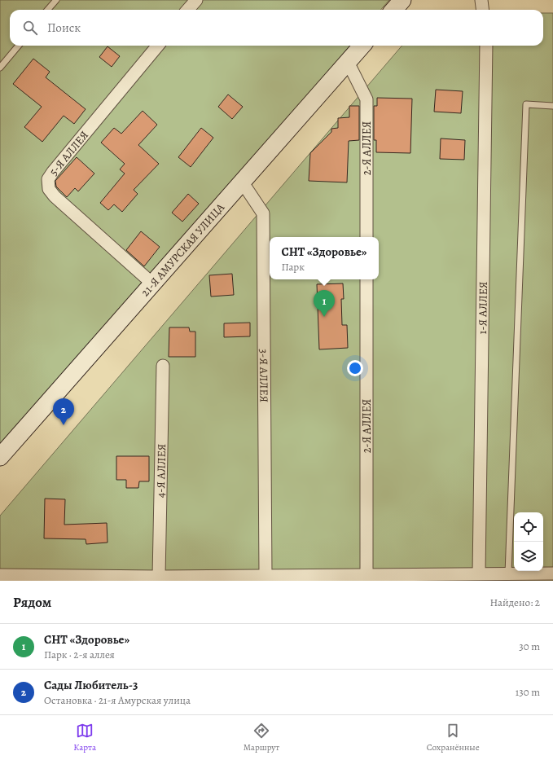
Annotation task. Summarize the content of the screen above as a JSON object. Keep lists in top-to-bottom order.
{
  "streets": {
    "main road": ["21-Я АМУРСКАЯ УЛИЦА"],
    "street": [
      "2-Я АЛЛЕЯ",
      "5-Я АЛЛЕЯ",
      "1-Я АЛЛЕЯ",
      "3-Я АЛЛЕЯ",
      "4-Я АЛЛЕЯ"
    ]
  },
  "crossings": [
    ["2-Я АЛЛЕЯ", "21-Я АМУРСКАЯ УЛИЦА"],
    ["5-Я АЛЛЕЯ", "21-Я АМУРСКАЯ УЛИЦА"],
    ["21-Я АМУРСКАЯ УЛИЦА", "3-Я АЛЛЕЯ"]
  ],
  "page": {
    "search": "Поиск",
    "popup": ["СНТ «Здоровье»", "Парк"],
    "pins": ["1", "2"],
    "heading": ["Рядом", "Найдено: 2"],
    "list": [
      {
        "mark": "1",
        "name": "СНТ «Здоровье»",
        "note": "Парк · 2-я аллея",
        "value": "30 m"
      },
      {
        "mark": "2",
        "name": "Сады Любитель-3",
        "note": "Остановка · 21-я Амурская улица",
        "value": "130 m"
      }
    ],
    "nav": ["Карта", "Маршрут", "Сохранённые"]
  }
}
